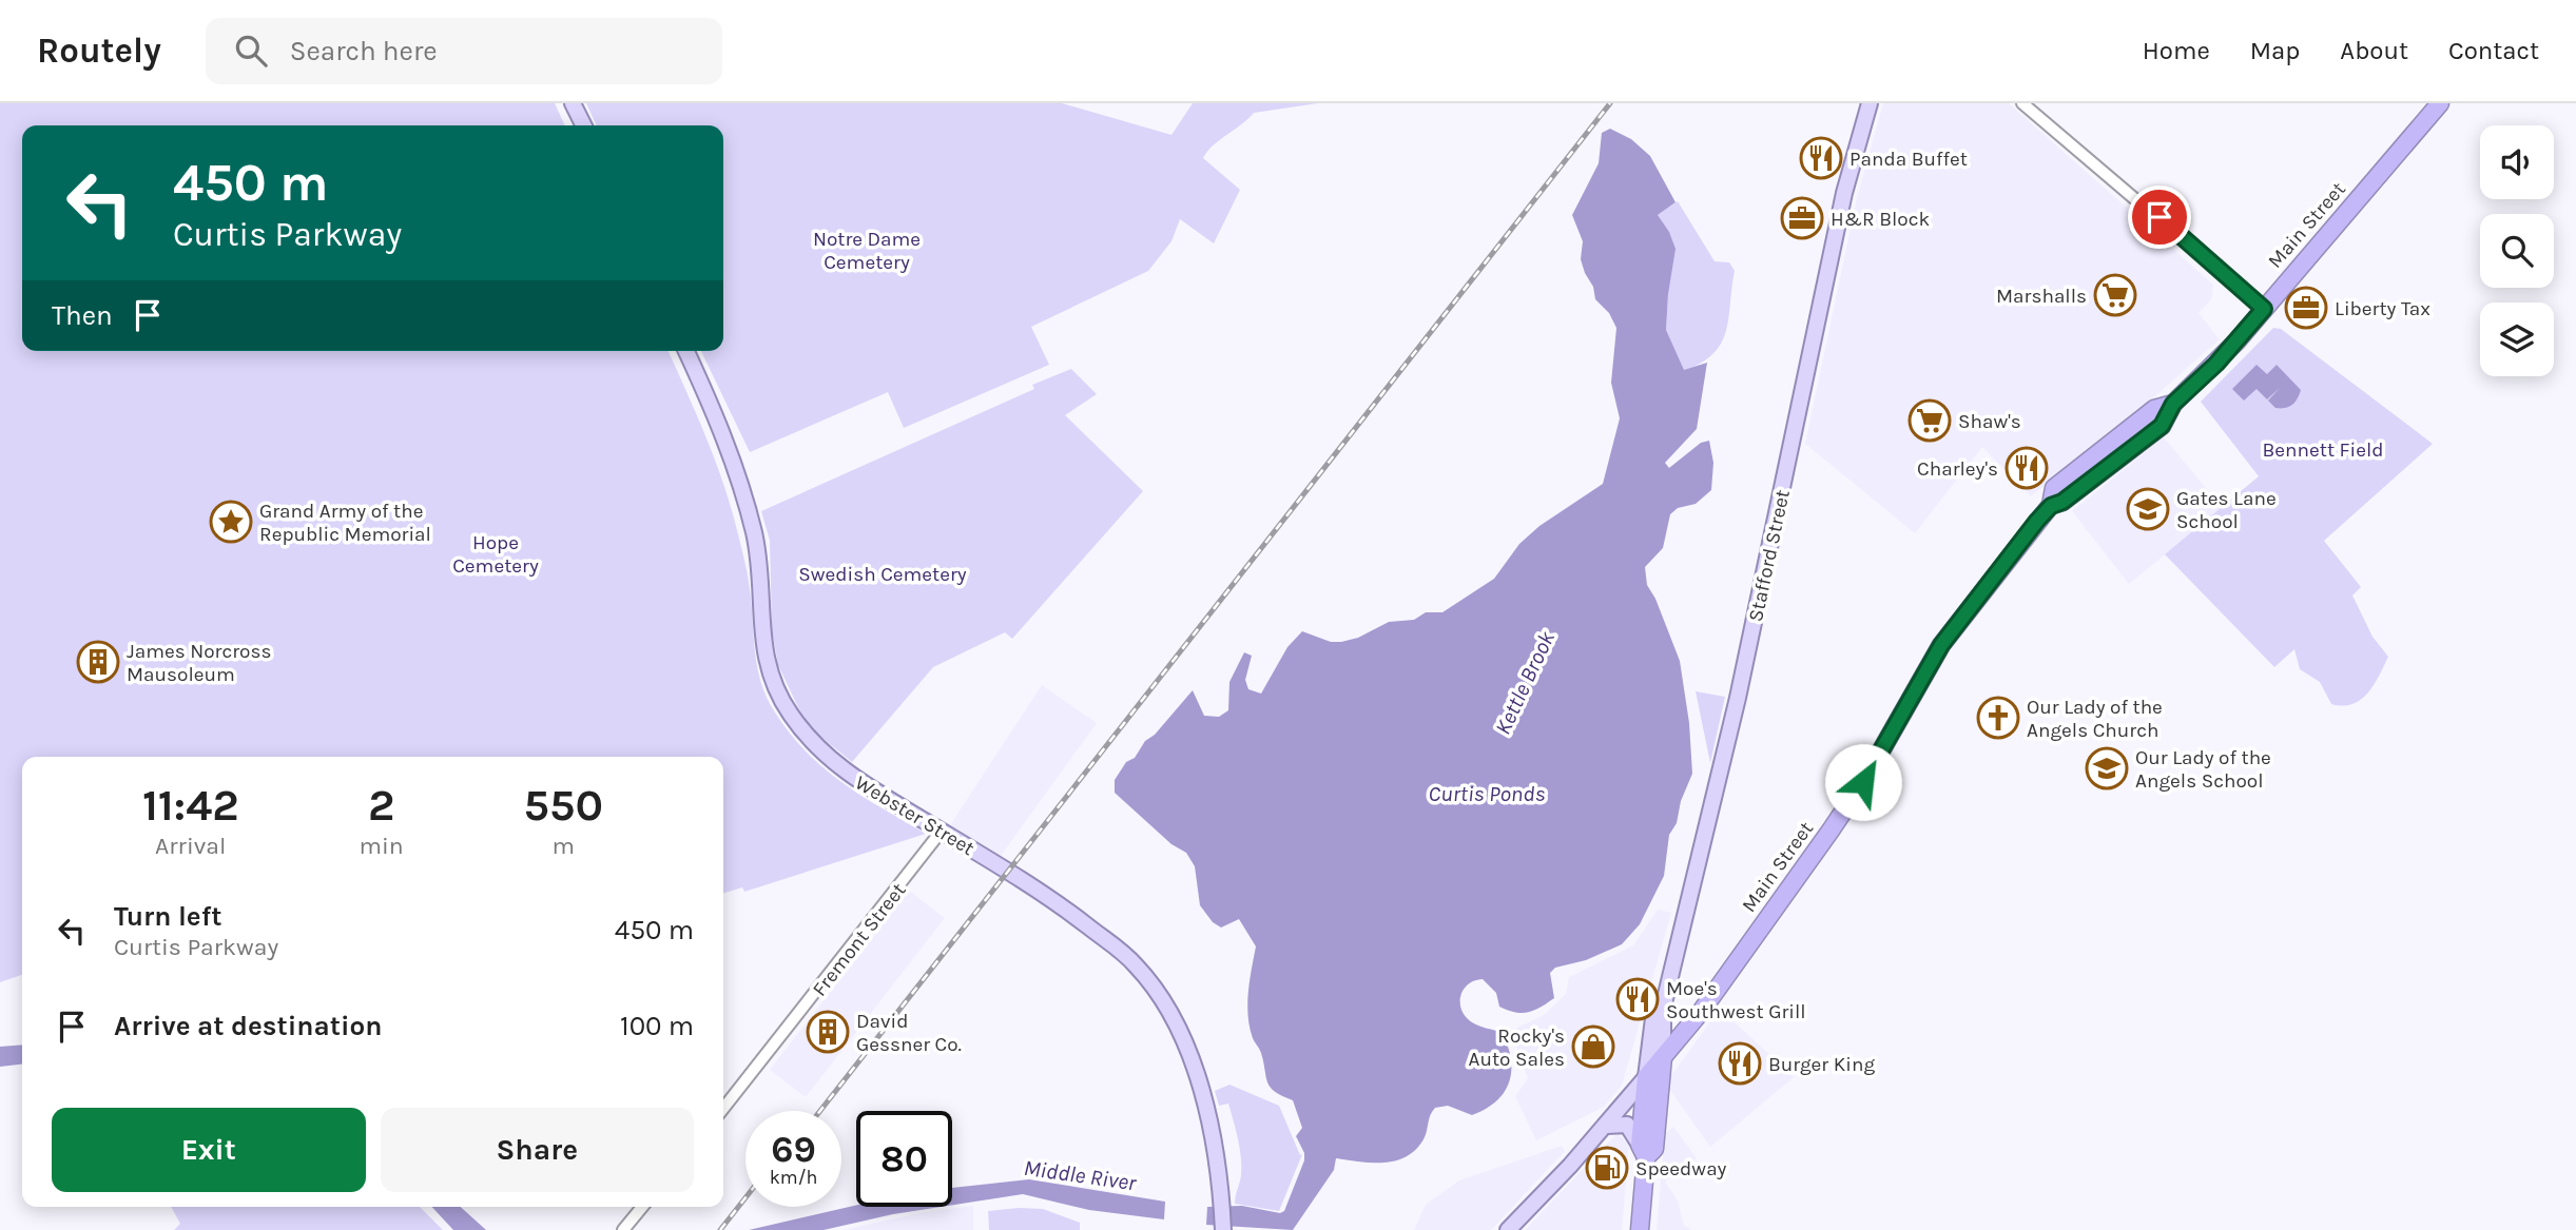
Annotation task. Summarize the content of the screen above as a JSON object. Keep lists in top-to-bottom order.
{
  "streets": {
    "highway": ["Main Street"],
    "main road": ["Stafford Street", "Webster Street"],
    "street": ["Fremont Street"]
  },
  "crossings": [
    ["Main Street", "Stafford Street"],
    ["Webster Street", "Fremont Street"]
  ],
  "water": ["Kettle Brook", "Curtis Ponds", "Middle River"],
  "parks": [
    "Notre Dame Cemetery",
    "Bennett Field",
    "Hope Cemetery",
    "Swedish Cemetery"
  ],
  "places": {
    "restaurant": [
      "Panda Buffet",
      "Charley's",
      "Moe's Southwest Grill",
      "Burger King"
    ],
    "office": ["H&R Block", "Liberty Tax"],
    "supermarket": ["Marshalls", "Shaw's"],
    "school or university": ["Gates Lane School", "Our Lady of the Angels School"],
    "place": ["Grand Army of the Republic Memorial"],
    "building": ["James Norcross Mausoleum", "David Gessner Co."],
    "church": ["Our Lady of the Angels Church"],
    "shop": ["Rocky's Auto Sales"],
    "fuel station": ["Speedway"]
  },
  "page": {
    "header": "Routely",
    "search": "Search here",
    "nav": [
      "Home",
      "Map",
      "About",
      "Contact"
    ],
    "turn": ["450 m", "Curtis Parkway"],
    "then": "Then",
    "eta": [
      "11:42",
      "Arrival",
      "2",
      "min",
      "550",
      "m"
    ],
    "list": [
      {
        "name": "Turn left",
        "note": "Curtis Parkway",
        "value": "450 m"
      },
      {
        "name": "Arrive at destination",
        "value": "100 m"
      }
    ],
    "buttons": ["Exit", "Share"],
    "speed": "69 km/h",
    "limit": "80"
  }
}
